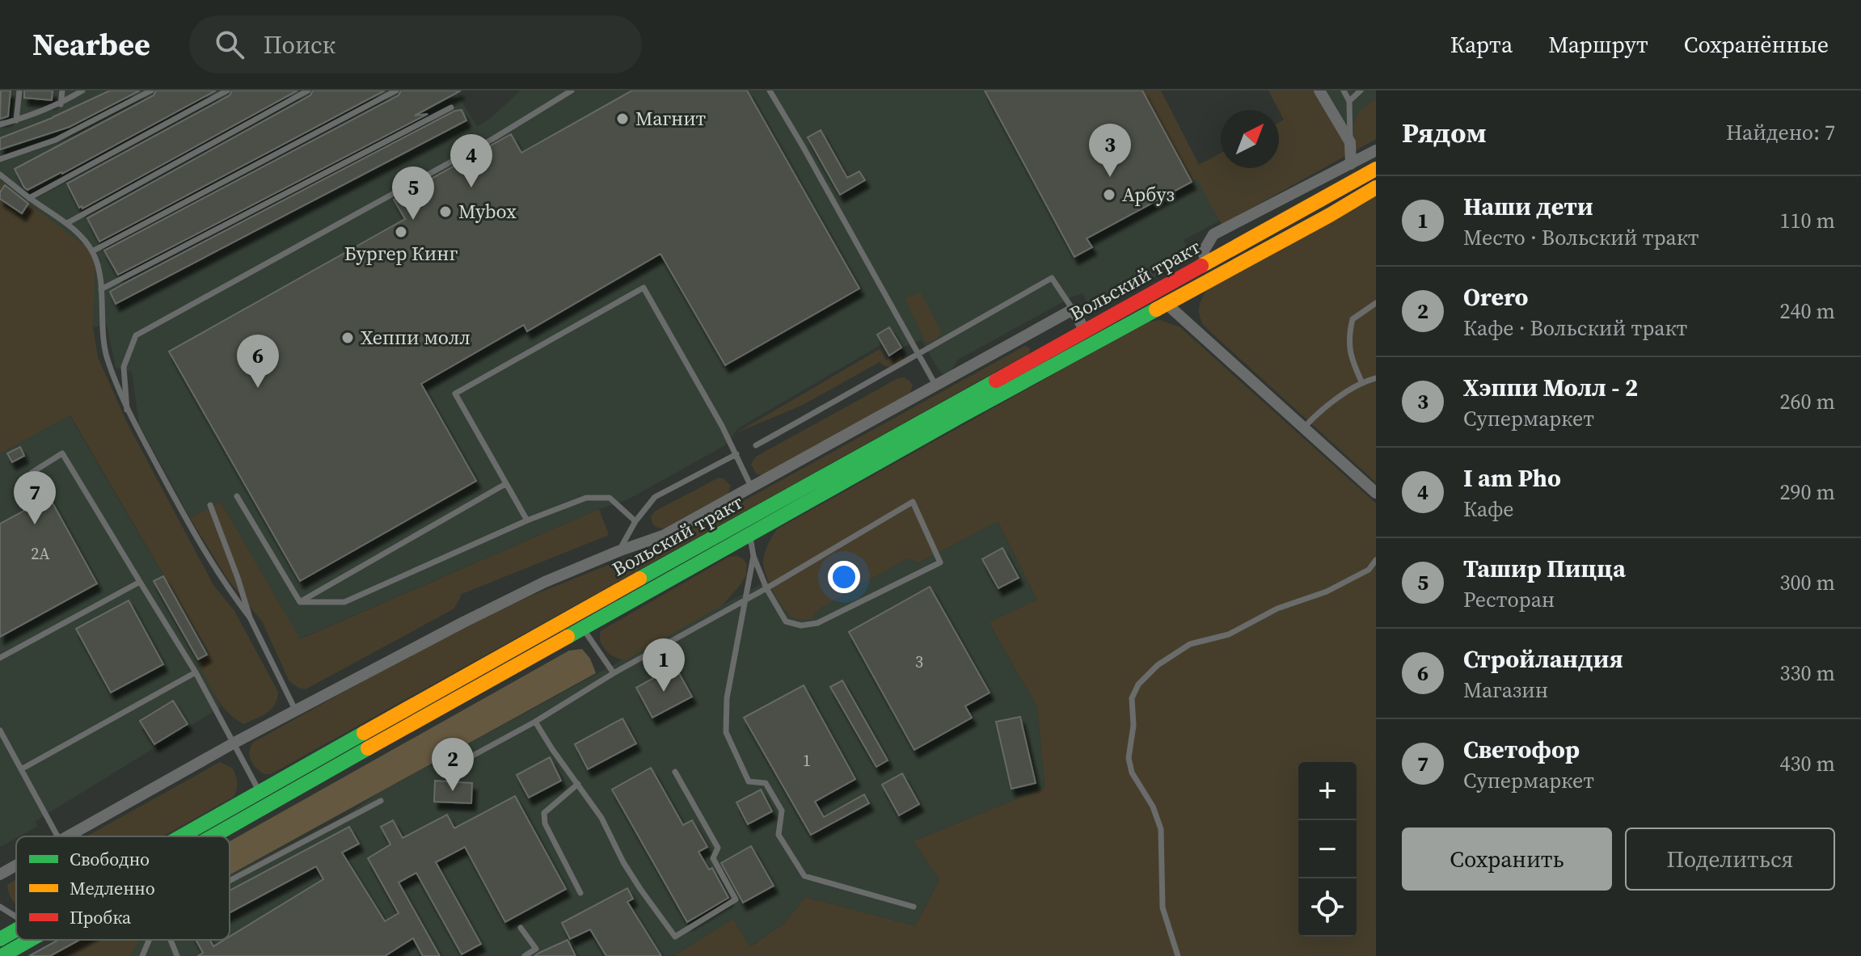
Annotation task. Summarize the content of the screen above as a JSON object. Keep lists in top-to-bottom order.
{
  "streets": {
    "main road": ["Вольский тракт"]
  },
  "places": [
    "Магнит",
    "Арбуз",
    "Mybox",
    "Бургер Кинг",
    "Хеппи молл"
  ],
  "house_numbers": ["2А", "3", "1"],
  "legend": ["Свободно", "Медленно", "Пробка"],
  "north": "top right",
  "page": {
    "header": "Nearbee",
    "search": "Поиск",
    "nav": ["Карта", "Маршрут", "Сохранённые"],
    "heading": ["Рядом", "Найдено: 7"],
    "pins": [
      "3",
      "4",
      "5",
      "6",
      "7",
      "1",
      "2"
    ],
    "list": [
      {
        "mark": "1",
        "name": "Наши дети",
        "note": "Место · Вольский тракт",
        "value": "110 m"
      },
      {
        "mark": "2",
        "name": "Orero",
        "note": "Кафе · Вольский тракт",
        "value": "240 m"
      },
      {
        "mark": "3",
        "name": "Хэппи Молл - 2",
        "note": "Супермаркет",
        "value": "260 m"
      },
      {
        "mark": "4",
        "name": "I am Pho",
        "note": "Кафе",
        "value": "290 m"
      },
      {
        "mark": "5",
        "name": "Ташир Пицца",
        "note": "Ресторан",
        "value": "300 m"
      },
      {
        "mark": "6",
        "name": "Стройландия",
        "note": "Магазин",
        "value": "330 m"
      },
      {
        "mark": "7",
        "name": "Светофор",
        "note": "Супермаркет",
        "value": "430 m"
      }
    ],
    "map_buttons": ["+", "−"],
    "buttons": ["Сохранить", "Поделиться"]
  }
}
